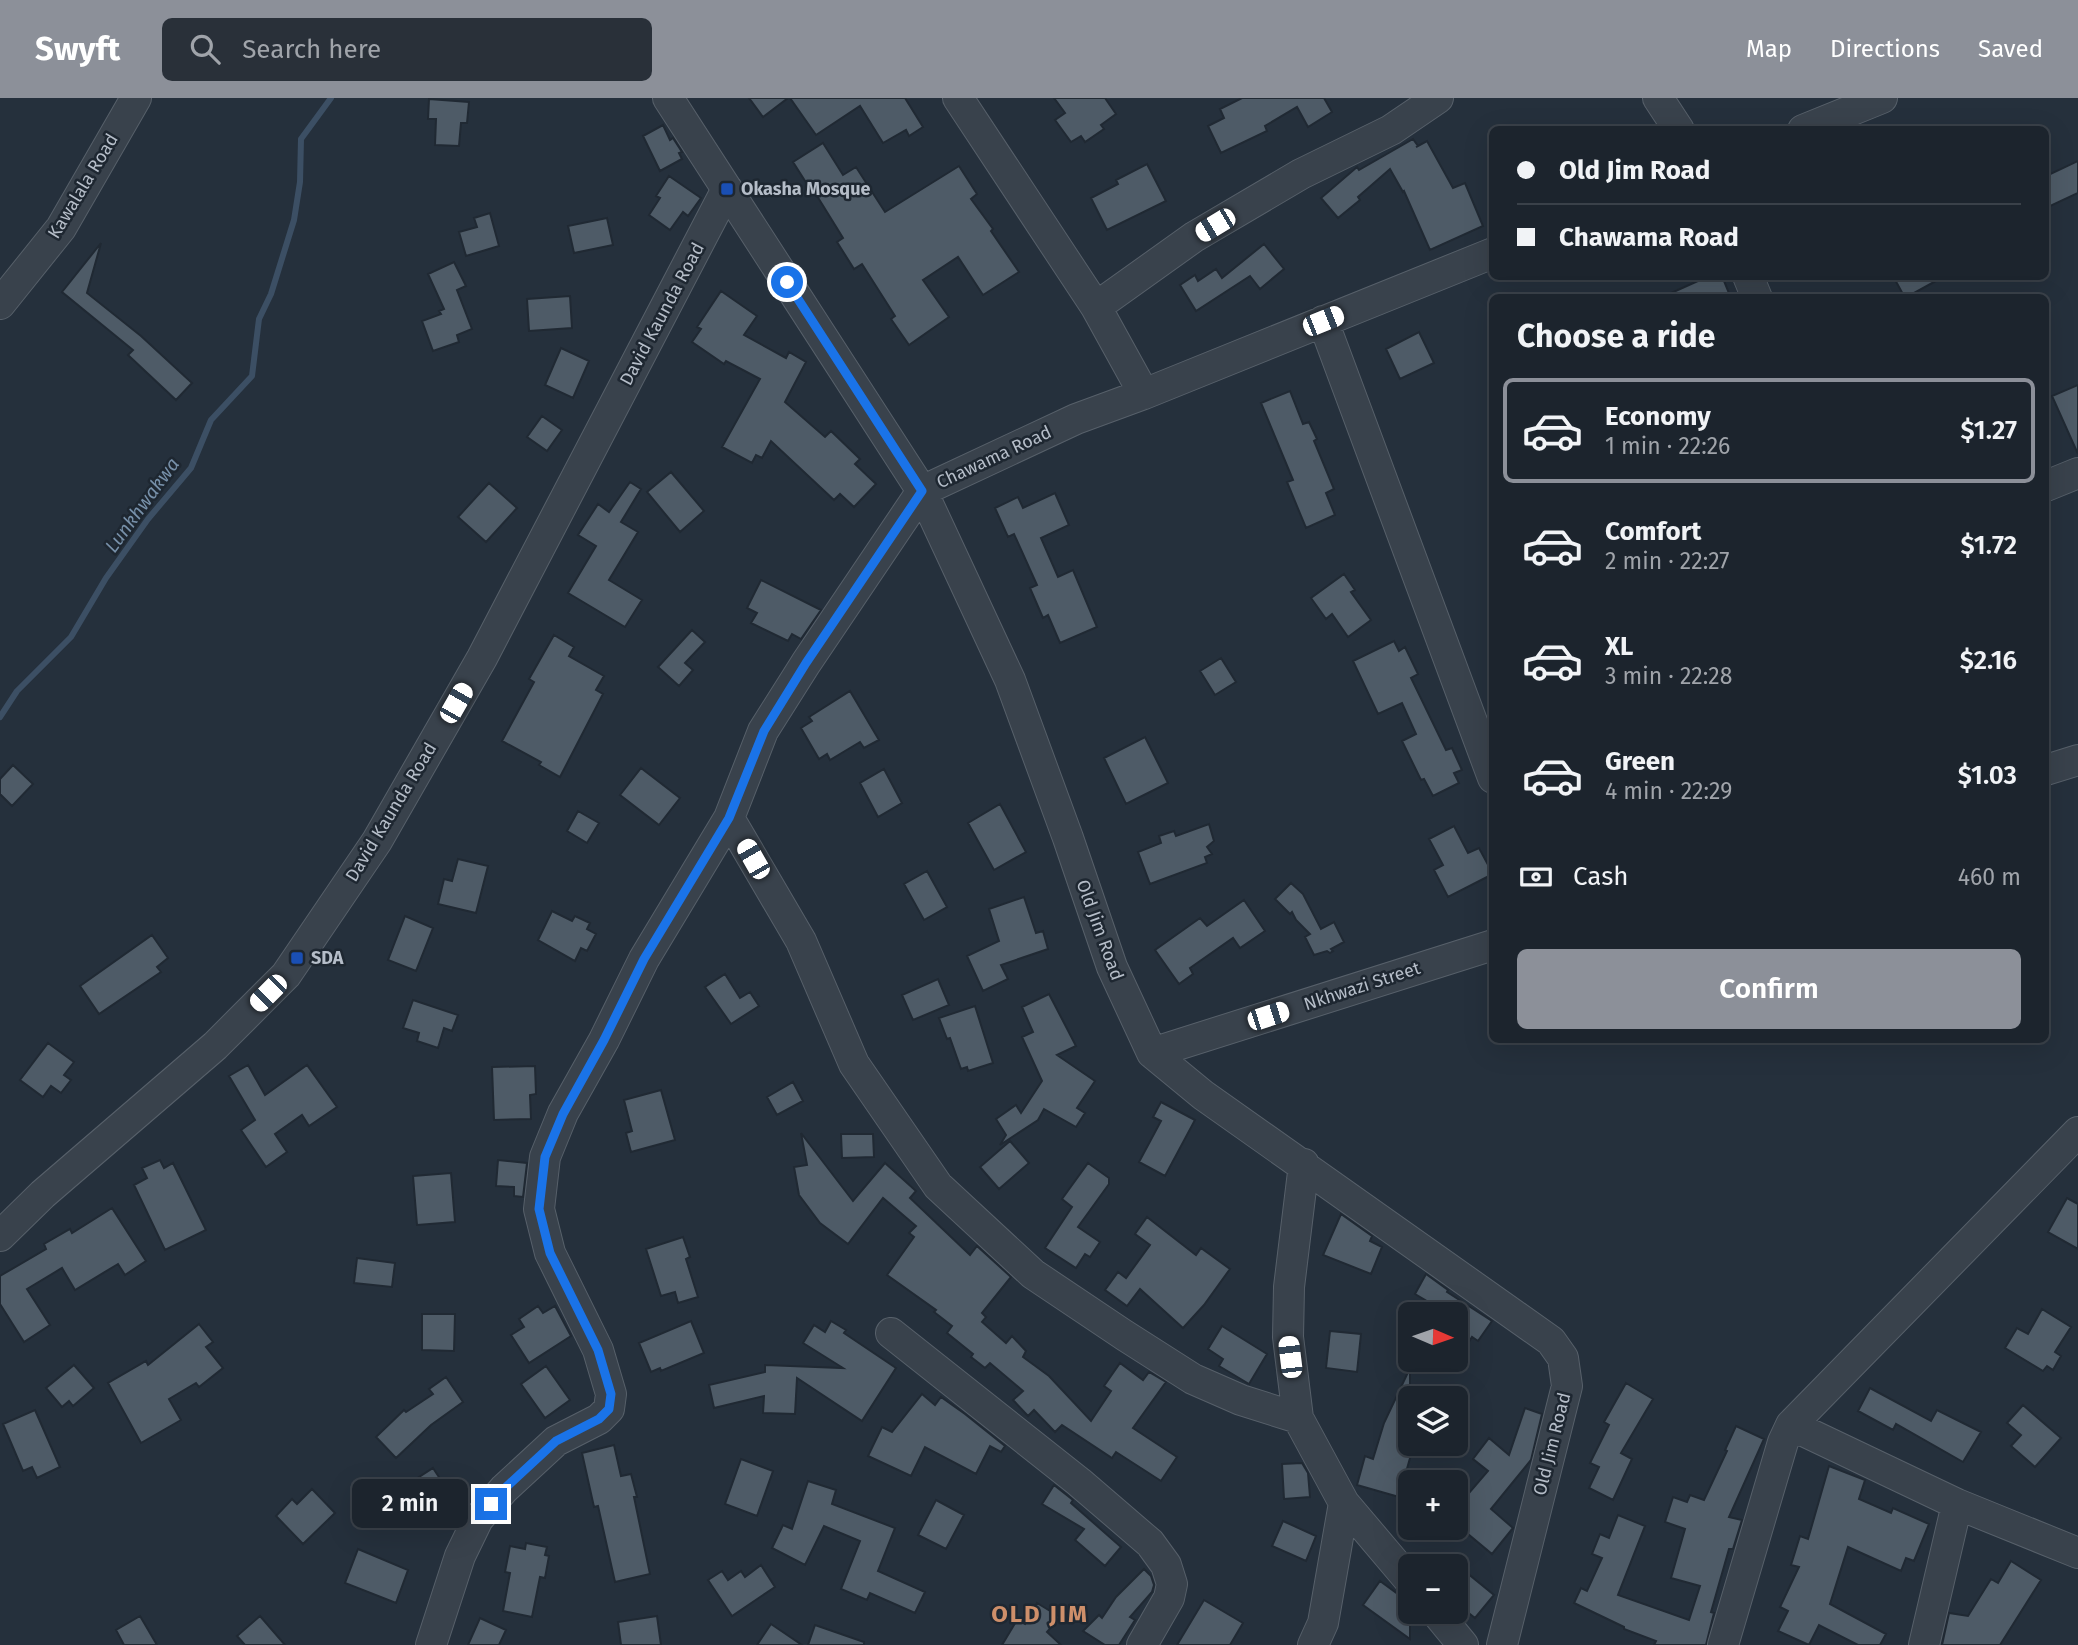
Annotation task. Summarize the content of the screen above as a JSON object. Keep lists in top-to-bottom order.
{
  "streets": {
    "street": [
      "Kawalala Road",
      "David Kaunda Road",
      "Chawama Road",
      "Old Jim Road",
      "Nkhwazi Street"
    ]
  },
  "crossings": [
    ["David Kaunda Road", "Old Jim Road"],
    ["Chawama Road", "Old Jim Road"],
    ["Old Jim Road", "Nkhwazi Street"]
  ],
  "districts": ["OLD JIM"],
  "water": ["Lunkhwakwa"],
  "places": {
    "transit": ["Okasha Mosque", "SDA"]
  },
  "north": "right",
  "page": {
    "header": "Swyft",
    "search": "Search here",
    "nav": ["Map", "Directions", "Saved"],
    "banner": ["Old Jim Road", "Chawama Road"],
    "heading": "Choose a ride",
    "list": [
      {
        "name": "Economy",
        "note": "1 min · 22:26",
        "value": "$1.27"
      },
      {
        "name": "Comfort",
        "note": "2 min · 22:27",
        "value": "$1.72"
      },
      {
        "name": "XL",
        "note": "3 min · 22:28",
        "value": "$2.16"
      },
      {
        "name": "Green",
        "note": "4 min · 22:29",
        "value": "$1.03"
      }
    ],
    "pay": ["Cash", "460 m"],
    "buttons": "Confirm",
    "map_buttons": ["+", "−"],
    "bubble": "2 min"
  }
}
